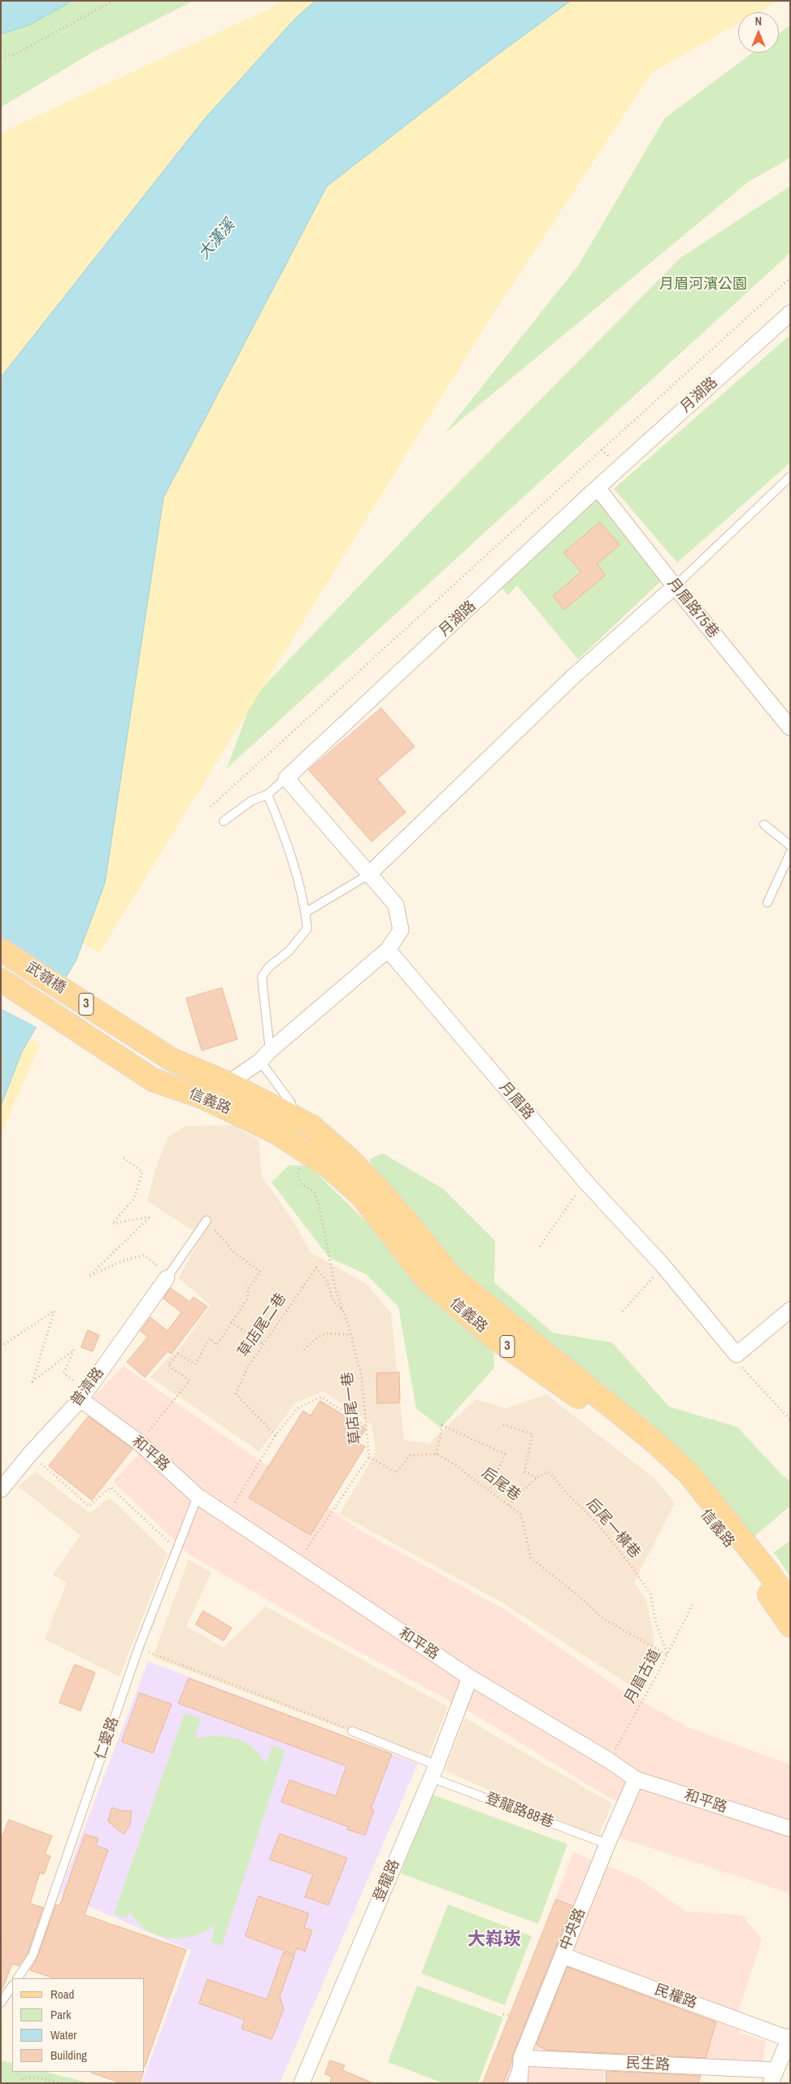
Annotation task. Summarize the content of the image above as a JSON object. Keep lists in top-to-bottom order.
{
  "streets": {
    "main road": ["武嶺橋", "3", "信義路"],
    "street": [
      "月湖路",
      "月眉路75巷",
      "月眉路",
      "普濟路",
      "和平路",
      "登龍路",
      "中央路",
      "民權路",
      "民生路"
    ],
    "lane": ["仁愛路", "登龍路88巷"],
    "path": [
      "草店尾二巷",
      "草店尾一巷",
      "后尾巷",
      "后尾一橫巷",
      "月眉古道"
    ]
  },
  "crossings": [
    ["月湖路", "月眉路75巷"],
    ["武嶺橋", "信義路"],
    ["草店尾二巷", "草店尾一巷"],
    ["普濟路", "和平路"],
    ["草店尾一巷", "和平路"],
    ["和平路", "月眉古道"],
    ["和平路", "仁愛路"],
    ["和平路", "登龍路"],
    ["和平路", "中央路"],
    ["后尾巷", "后尾一橫巷"],
    ["后尾巷", "月眉古道"],
    ["后尾一橫巷", "月眉古道"],
    ["登龍路88巷", "登龍路"],
    ["登龍路88巷", "中央路"],
    ["中央路", "民權路"],
    ["中央路", "民生路"]
  ],
  "districts": ["大嵙崁"],
  "water": ["大漢溪"],
  "parks": ["月眉河濱公園"],
  "legend": [
    "Road",
    "Park",
    "Water",
    "Building"
  ],
  "north": "top"
}
